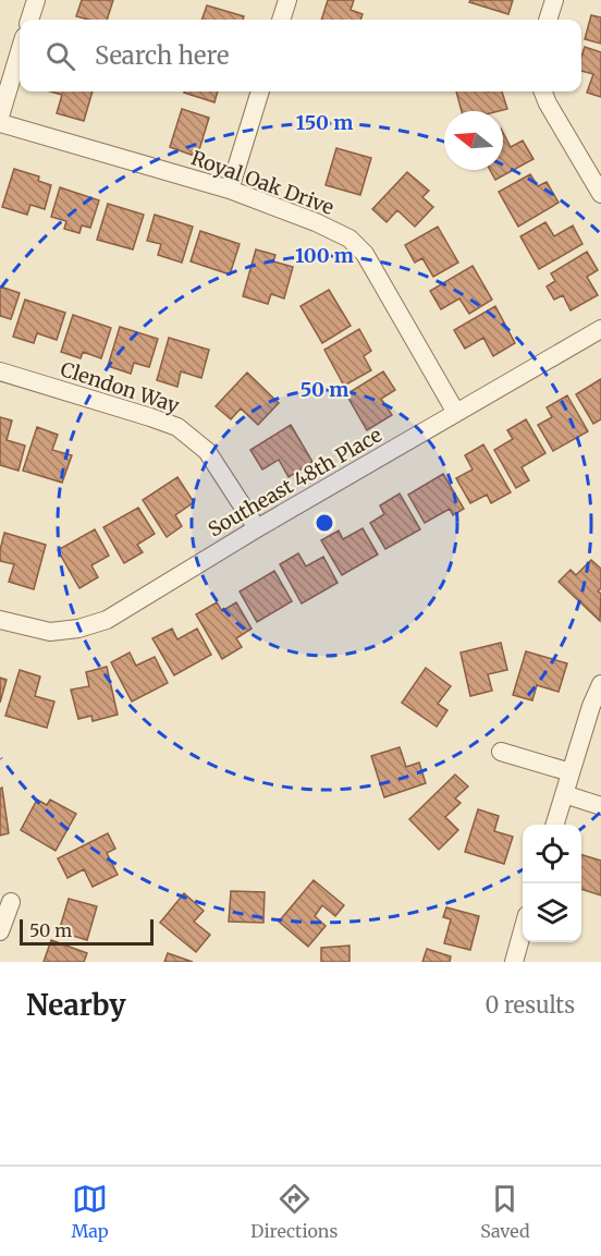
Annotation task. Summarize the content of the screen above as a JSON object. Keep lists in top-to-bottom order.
{
  "streets": {
    "street": ["Royal Oak Drive", "Clendon Way", "Southeast 48th Place"]
  },
  "crossings": [
    ["Royal Oak Drive", "Southeast 48th Place"],
    ["Clendon Way", "Southeast 48th Place"]
  ],
  "scale_bar": "50 m",
  "north": "left",
  "page": {
    "search": "Search here",
    "scale": "50 m",
    "heading": ["Nearby", "0 results"],
    "nav": ["Map", "Directions", "Saved"]
  },
  "rings": ["150 m", "100 m", "50 m"]
}
